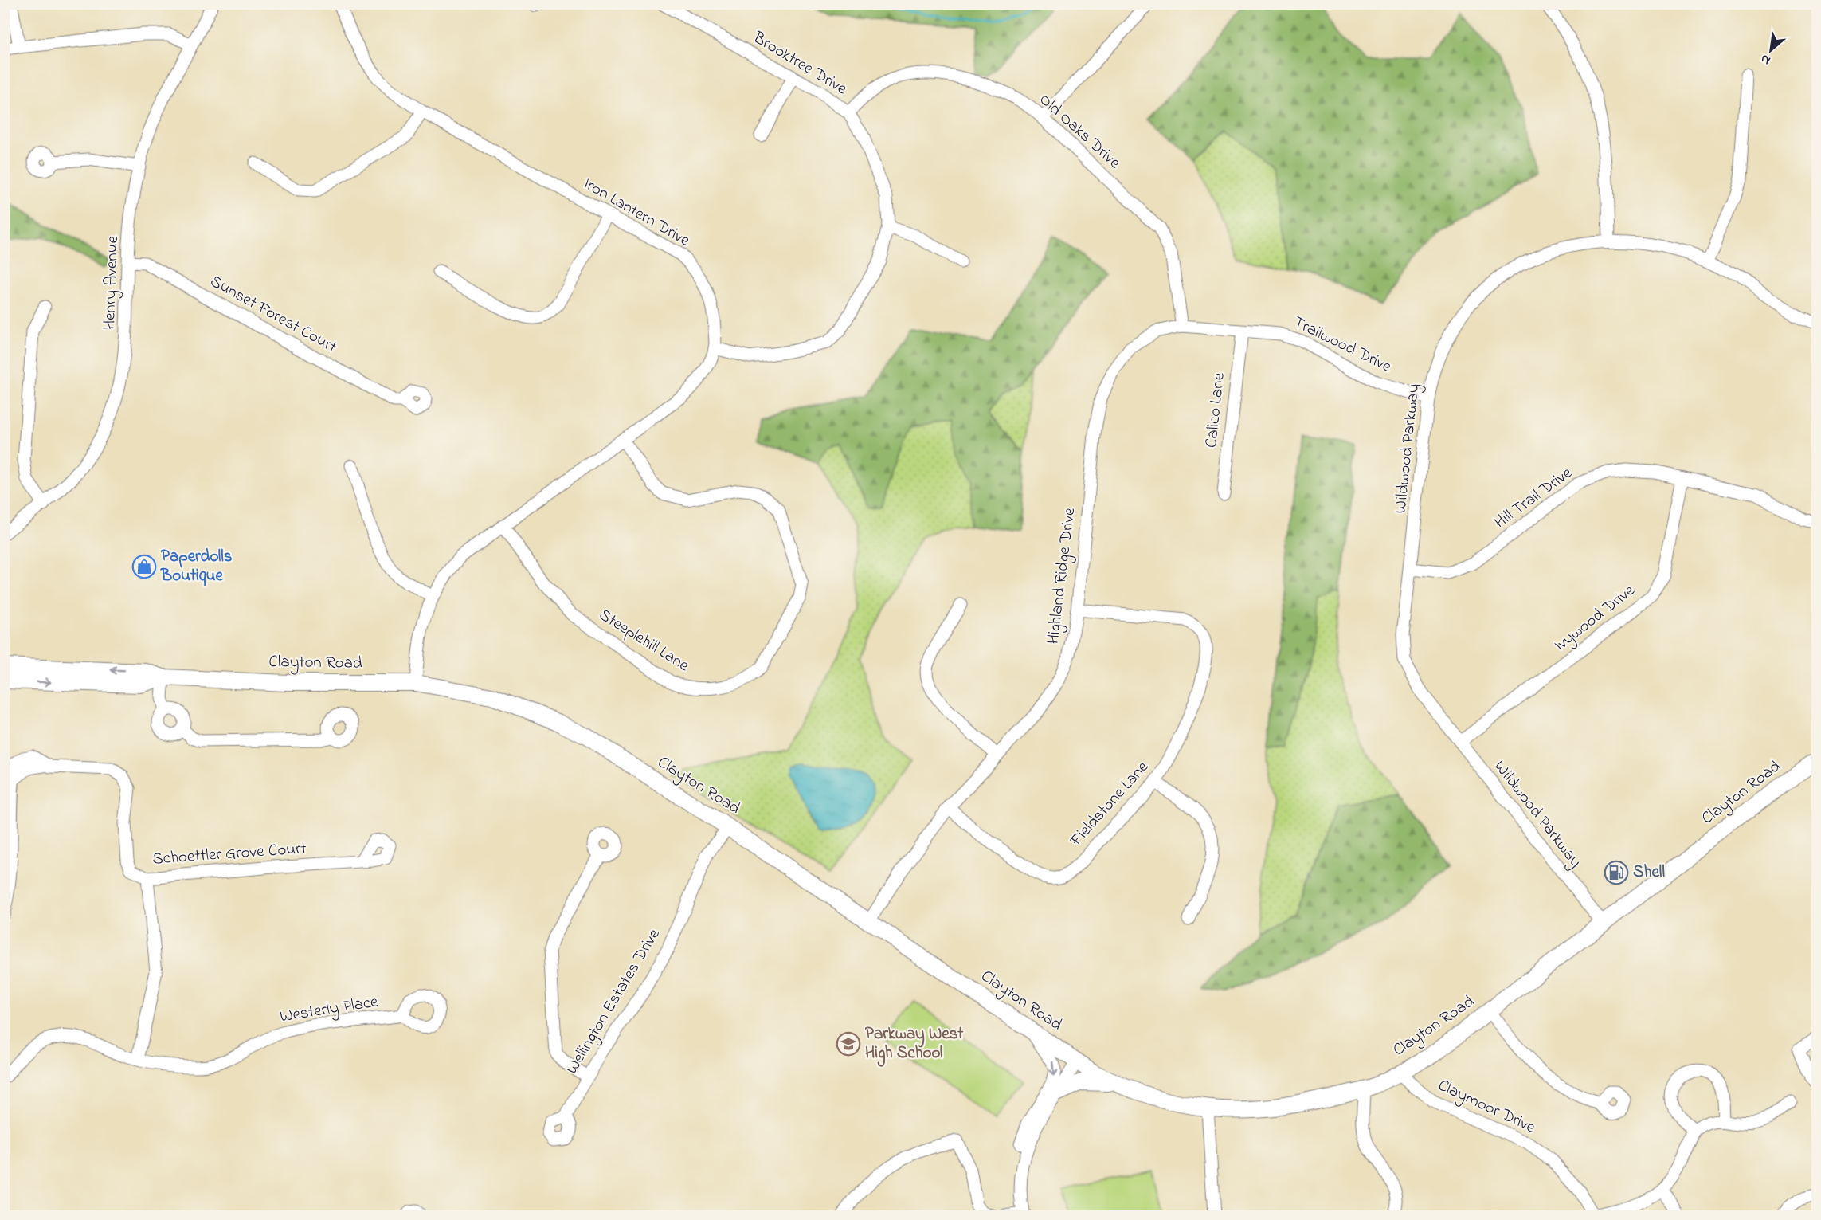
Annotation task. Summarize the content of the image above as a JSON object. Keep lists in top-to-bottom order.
{
  "streets": {
    "main road": ["Clayton Road"],
    "street": [
      "Brooktree Drive",
      "Old Oaks Drive",
      "Iron Lantern Drive",
      "Henry Avenue",
      "Sunset Forest Court",
      "Trailwood Drive",
      "Calico Lane",
      "Wildwood Parkway",
      "Hill Trail Drive",
      "Highland Ridge Drive",
      "Ivywood Drive",
      "Steeplehill Lane",
      "Fieldstone Lane",
      "Schoettler Grove Court",
      "Wellington Estates Drive",
      "Westerly Place",
      "Claymoor Drive"
    ]
  },
  "crossings": [
    ["Brooktree Drive", "Old Oaks Drive"],
    ["Brooktree Drive", "Iron Lantern Drive"],
    ["Old Oaks Drive", "Trailwood Drive"],
    ["Old Oaks Drive", "Highland Ridge Drive"],
    ["Iron Lantern Drive", "Steeplehill Lane"],
    ["Iron Lantern Drive", "Clayton Road"],
    ["Henry Avenue", "Sunset Forest Court"],
    ["Trailwood Drive", "Calico Lane"],
    ["Trailwood Drive", "Wildwood Parkway"],
    ["Trailwood Drive", "Highland Ridge Drive"],
    ["Wildwood Parkway", "Hill Trail Drive"],
    ["Wildwood Parkway", "Ivywood Drive"],
    ["Wildwood Parkway", "Clayton Road"],
    ["Hill Trail Drive", "Ivywood Drive"],
    ["Highland Ridge Drive", "Clayton Road"],
    ["Highland Ridge Drive", "Fieldstone Lane"],
    ["Clayton Road", "Wellington Estates Drive"],
    ["Clayton Road", "Claymoor Drive"]
  ],
  "places": {
    "shop": ["Paperdolls Boutique"],
    "fuel station": ["Shell"],
    "school or university": ["Parkway West High School"]
  },
  "north": "bottom left"
}
